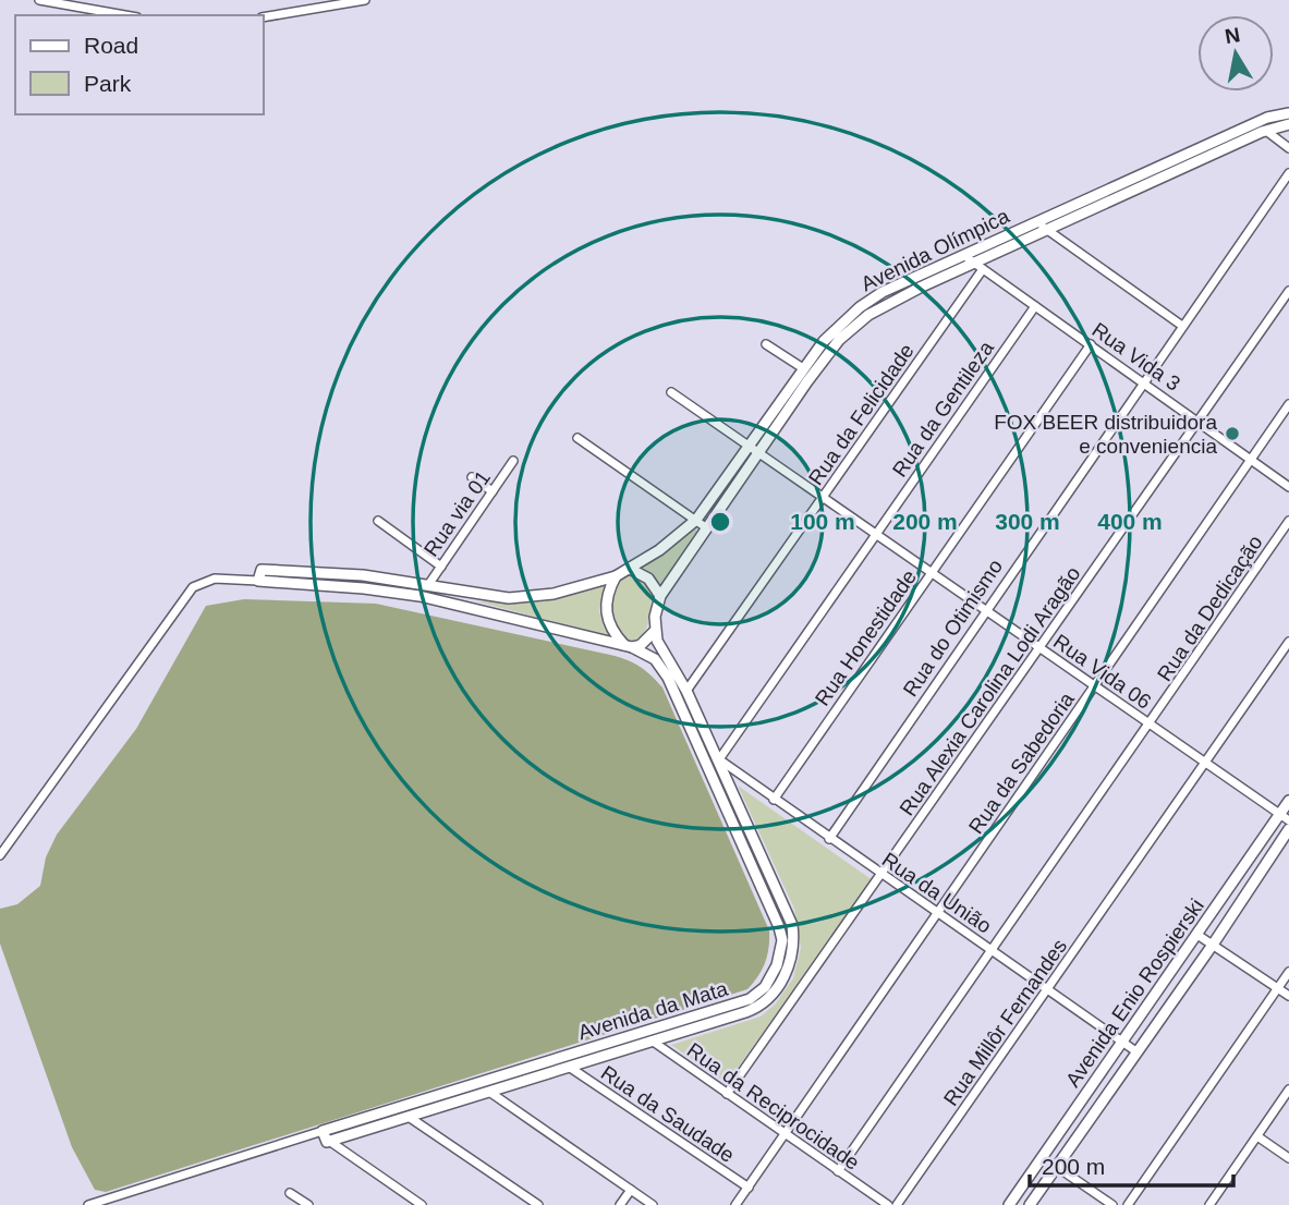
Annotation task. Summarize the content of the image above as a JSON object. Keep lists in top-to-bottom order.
{
  "streets": {
    "street": [
      "Avenida Olímpica",
      "Rua Vida 3",
      "Rua da Gentileza",
      "Rua da Felicidade",
      "Rua via 01",
      "Rua da Dedicação",
      "Rua do Otimismo",
      "Rua Honestidade",
      "Rua Vida 06",
      "Rua Alexia Carolina Lodi Aragão",
      "Rua da Sabedoria",
      "Rua da União",
      "Avenida Enio Rospierski",
      "Avenida da Mata",
      "Rua Millôr Fernandes",
      "Rua da Reciprocidade",
      "Rua da Saudade"
    ]
  },
  "crossings": [
    ["Avenida Olímpica", "Rua Vida 3"],
    ["Avenida Olímpica", "Rua da Felicidade"],
    ["Avenida Olímpica", "Rua Vida 06"],
    ["Avenida Olímpica", "Avenida da Mata"],
    ["Rua Vida 3", "Rua da Gentileza"],
    ["Rua Vida 3", "Rua da Felicidade"],
    ["Rua Vida 3", "Rua do Otimismo"],
    ["Rua Vida 3", "Rua Honestidade"],
    ["Rua Vida 3", "Rua Alexia Carolina Lodi Aragão"],
    ["Rua Vida 3", "Rua da Sabedoria"],
    ["Rua da Gentileza", "Rua Vida 06"],
    ["Rua da Gentileza", "Rua da União"],
    ["Rua da Gentileza", "Avenida da Mata"],
    ["Rua da Felicidade", "Rua Vida 06"],
    ["Rua da Felicidade", "Avenida da Mata"],
    ["Rua da Dedicação", "Rua Vida 06"],
    ["Rua da Dedicação", "Rua da União"],
    ["Rua da Dedicação", "Rua da Reciprocidade"],
    ["Rua do Otimismo", "Rua Vida 06"],
    ["Rua do Otimismo", "Rua da União"],
    ["Rua Honestidade", "Rua Vida 06"],
    ["Rua Honestidade", "Rua da União"],
    ["Rua Vida 06", "Rua Alexia Carolina Lodi Aragão"],
    ["Rua Vida 06", "Rua da Sabedoria"],
    ["Rua Vida 06", "Avenida Enio Rospierski"],
    ["Rua Vida 06", "Rua Millôr Fernandes"],
    ["Rua Alexia Carolina Lodi Aragão", "Rua da União"],
    ["Rua Alexia Carolina Lodi Aragão", "Rua da Reciprocidade"],
    ["Rua da Sabedoria", "Rua da União"],
    ["Rua da Sabedoria", "Rua da Reciprocidade"],
    ["Rua da Sabedoria", "Rua da Saudade"],
    ["Rua da União", "Avenida Enio Rospierski"],
    ["Rua da União", "Avenida da Mata"],
    ["Rua da União", "Rua Millôr Fernandes"],
    ["Avenida da Mata", "Rua da Reciprocidade"],
    ["Avenida da Mata", "Rua da Saudade"]
  ],
  "places": ["FOX BEER distribuidora e conveniencia"],
  "legend": ["Road", "Park"],
  "scale_bar": "200 m",
  "north": "top",
  "rings": [
    "100 m",
    "200 m",
    "300 m",
    "400 m"
  ]
}
